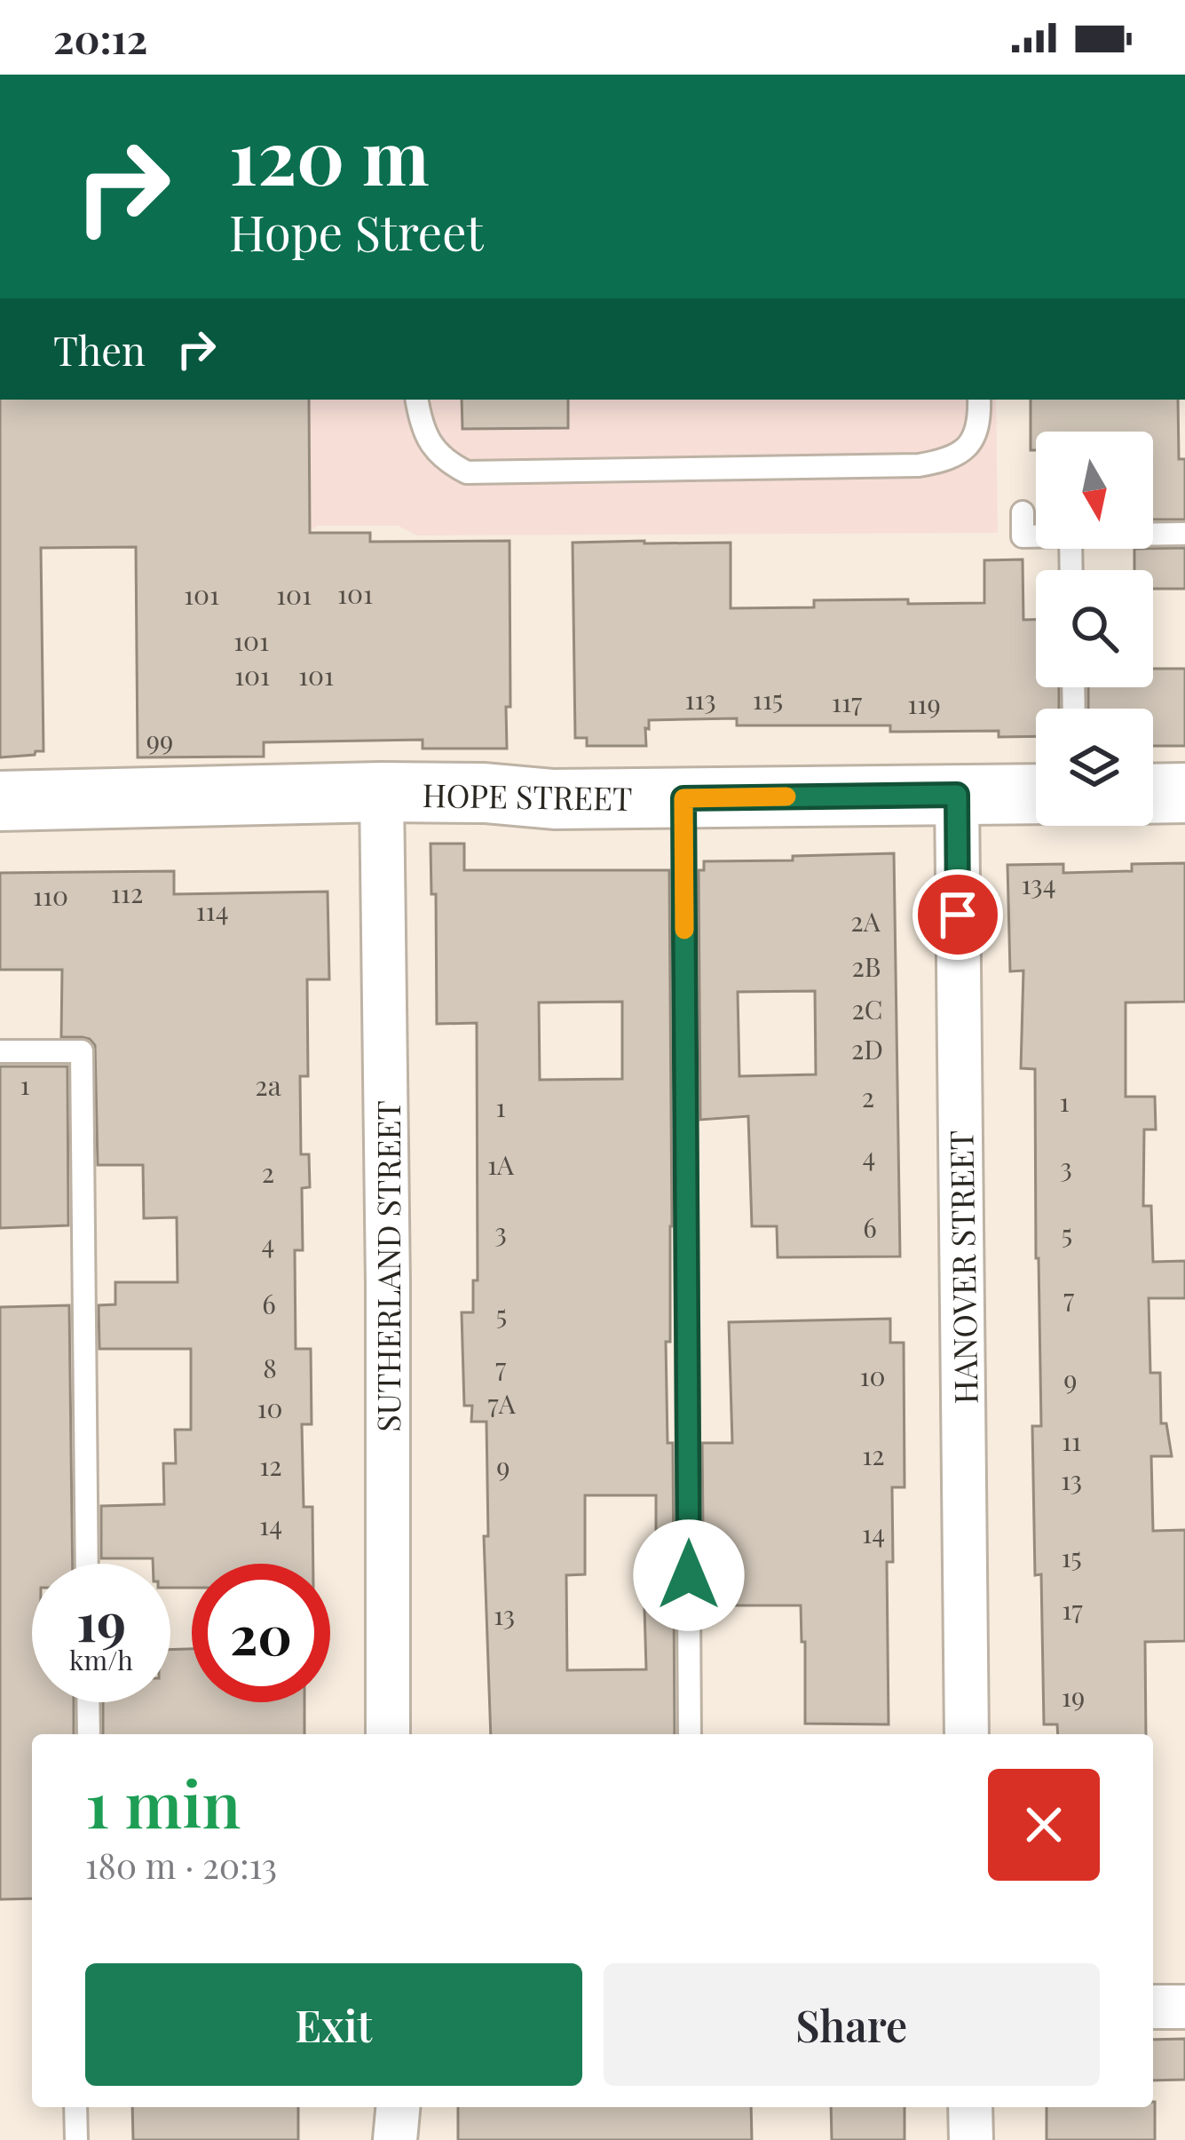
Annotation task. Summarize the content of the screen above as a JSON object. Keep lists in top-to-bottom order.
{
  "streets": {
    "street": ["HOPE STREET", "SUTHERLAND STREET", "HANOVER STREET"]
  },
  "crossings": [
    ["HOPE STREET", "SUTHERLAND STREET"],
    ["HOPE STREET", "HANOVER STREET"]
  ],
  "house_numbers": [
    "101",
    "101",
    "101",
    "101",
    "101",
    "101",
    "113",
    "115",
    "117",
    "119",
    "99",
    "134",
    "112",
    "110",
    "114",
    "2A",
    "2B",
    "2C",
    "2D",
    "1",
    "2a",
    "2",
    "1",
    "1",
    "4",
    "1A",
    "3",
    "2",
    "6",
    "3",
    "5",
    "4",
    "7",
    "6",
    "5",
    "7",
    "8",
    "10",
    "9",
    "7A",
    "10",
    "11",
    "12",
    "12",
    "9",
    "13",
    "14",
    "14",
    "15",
    "17",
    "13",
    "19"
  ],
  "north": "bottom",
  "page": {
    "status": "20:12",
    "turn": ["120 m", "Hope Street"],
    "then": "Then",
    "speed": "19 km/h",
    "limit": "20",
    "heading": ["1 min", "180 m · 20:13"],
    "buttons": ["Exit", "Share"]
  }
}
